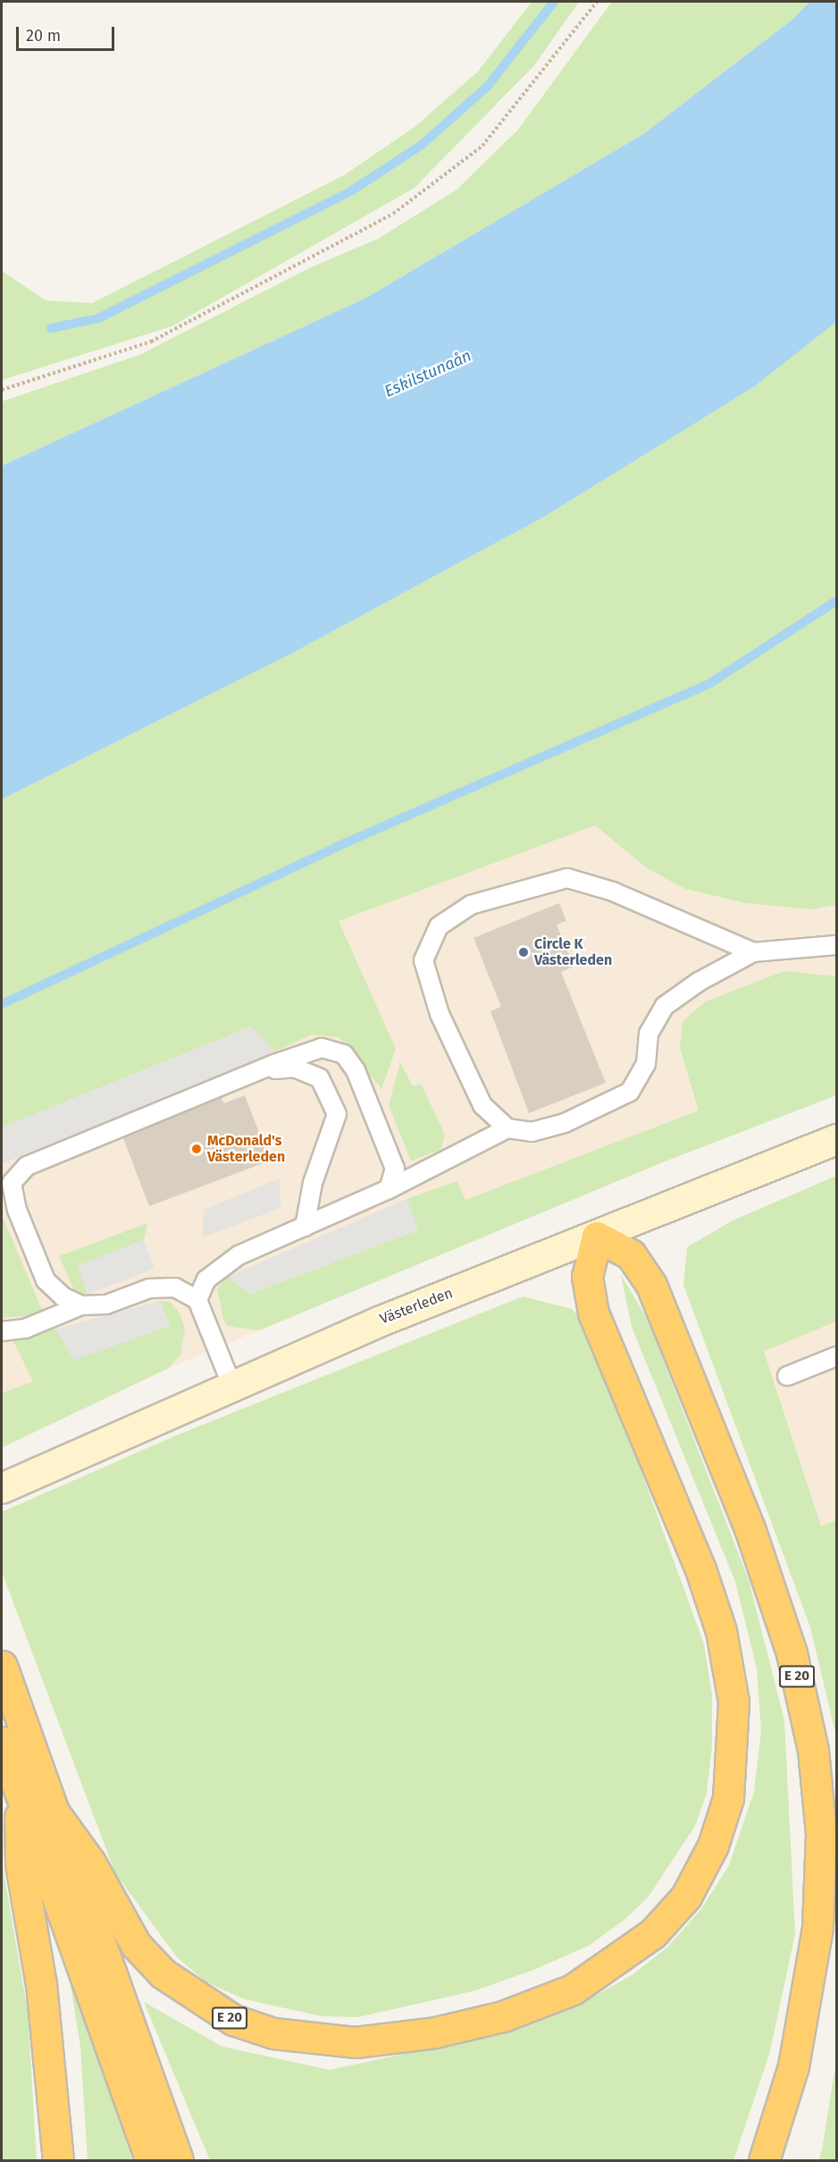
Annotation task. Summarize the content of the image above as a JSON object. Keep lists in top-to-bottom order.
{
  "streets": {
    "highway": ["E 20"],
    "main road": ["Västerleden"]
  },
  "crossings": [
    ["Västerleden", "E 20"]
  ],
  "water": ["Eskilstunaån"],
  "places": ["Circle K Västerleden", "McDonald's Västerleden"],
  "scale_bar": "20 m"
}
